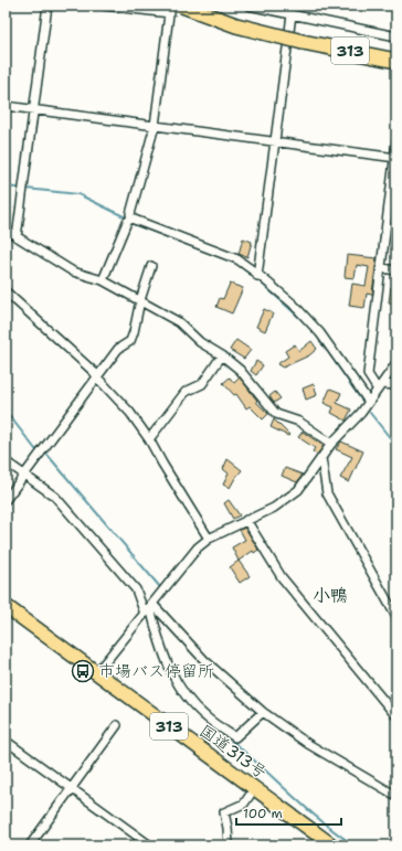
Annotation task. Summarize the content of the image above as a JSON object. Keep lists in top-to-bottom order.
{
  "streets": {
    "highway": ["313", "国道313号"]
  },
  "districts": ["小鴨"],
  "places": {
    "bus stop": ["市場バス停留所"]
  },
  "scale_bar": "100 m"
}
